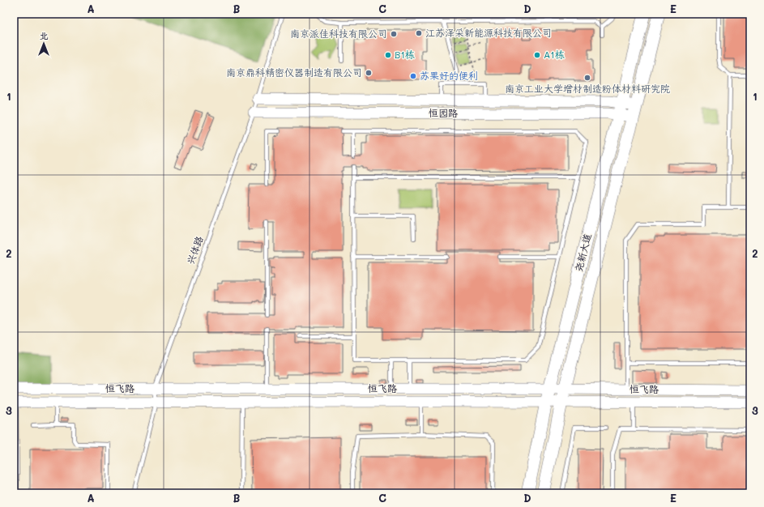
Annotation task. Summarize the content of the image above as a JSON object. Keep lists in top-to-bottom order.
{
  "streets": {
    "main road": ["恒园路", "尧新大道", "恒飞路"],
    "lane": ["兴体路"]
  },
  "crossings": [
    ["恒园路", "兴体路"],
    ["恒园路", "尧新大道"],
    ["兴体路", "恒飞路"],
    ["尧新大道", "恒飞路"]
  ],
  "places": [
    "江苏泽采新能源科技有限公司",
    "南京派佳科技有限公司",
    "B1栋",
    "A1栋",
    "南京鼎科精密仪器制造有限公司",
    "苏果好的便利",
    "南京工业大学增材制造粉体材料研究院"
  ],
  "north": "top",
  "grid": {
    "columns": [
      "A",
      "B",
      "C",
      "D",
      "E"
    ],
    "rows": ["1", "2", "3"]
  }
}
